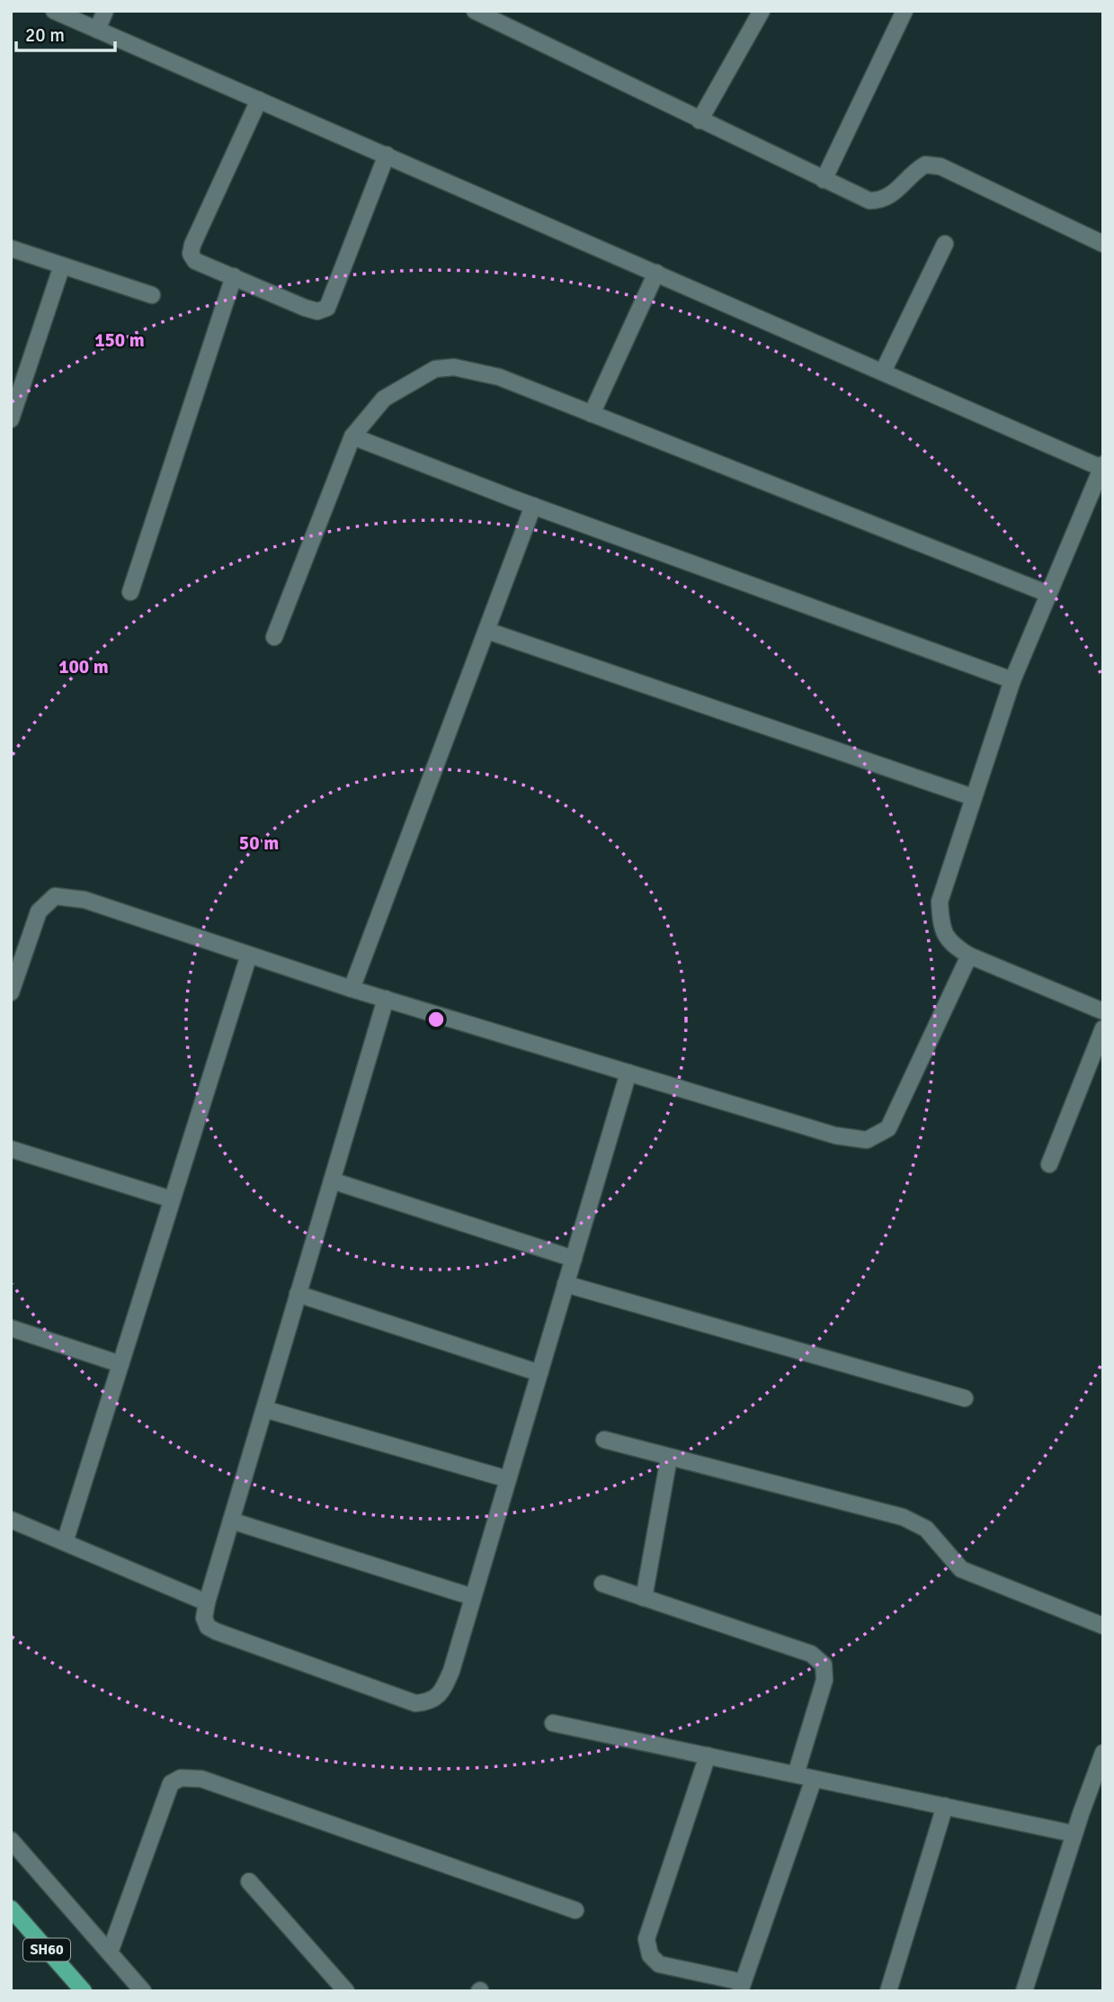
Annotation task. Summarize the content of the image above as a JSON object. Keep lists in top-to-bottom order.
{
  "streets": {
    "main road": ["SH60"]
  },
  "scale_bar": "20 m",
  "rings": ["150 m", "100 m", "50 m"]
}
